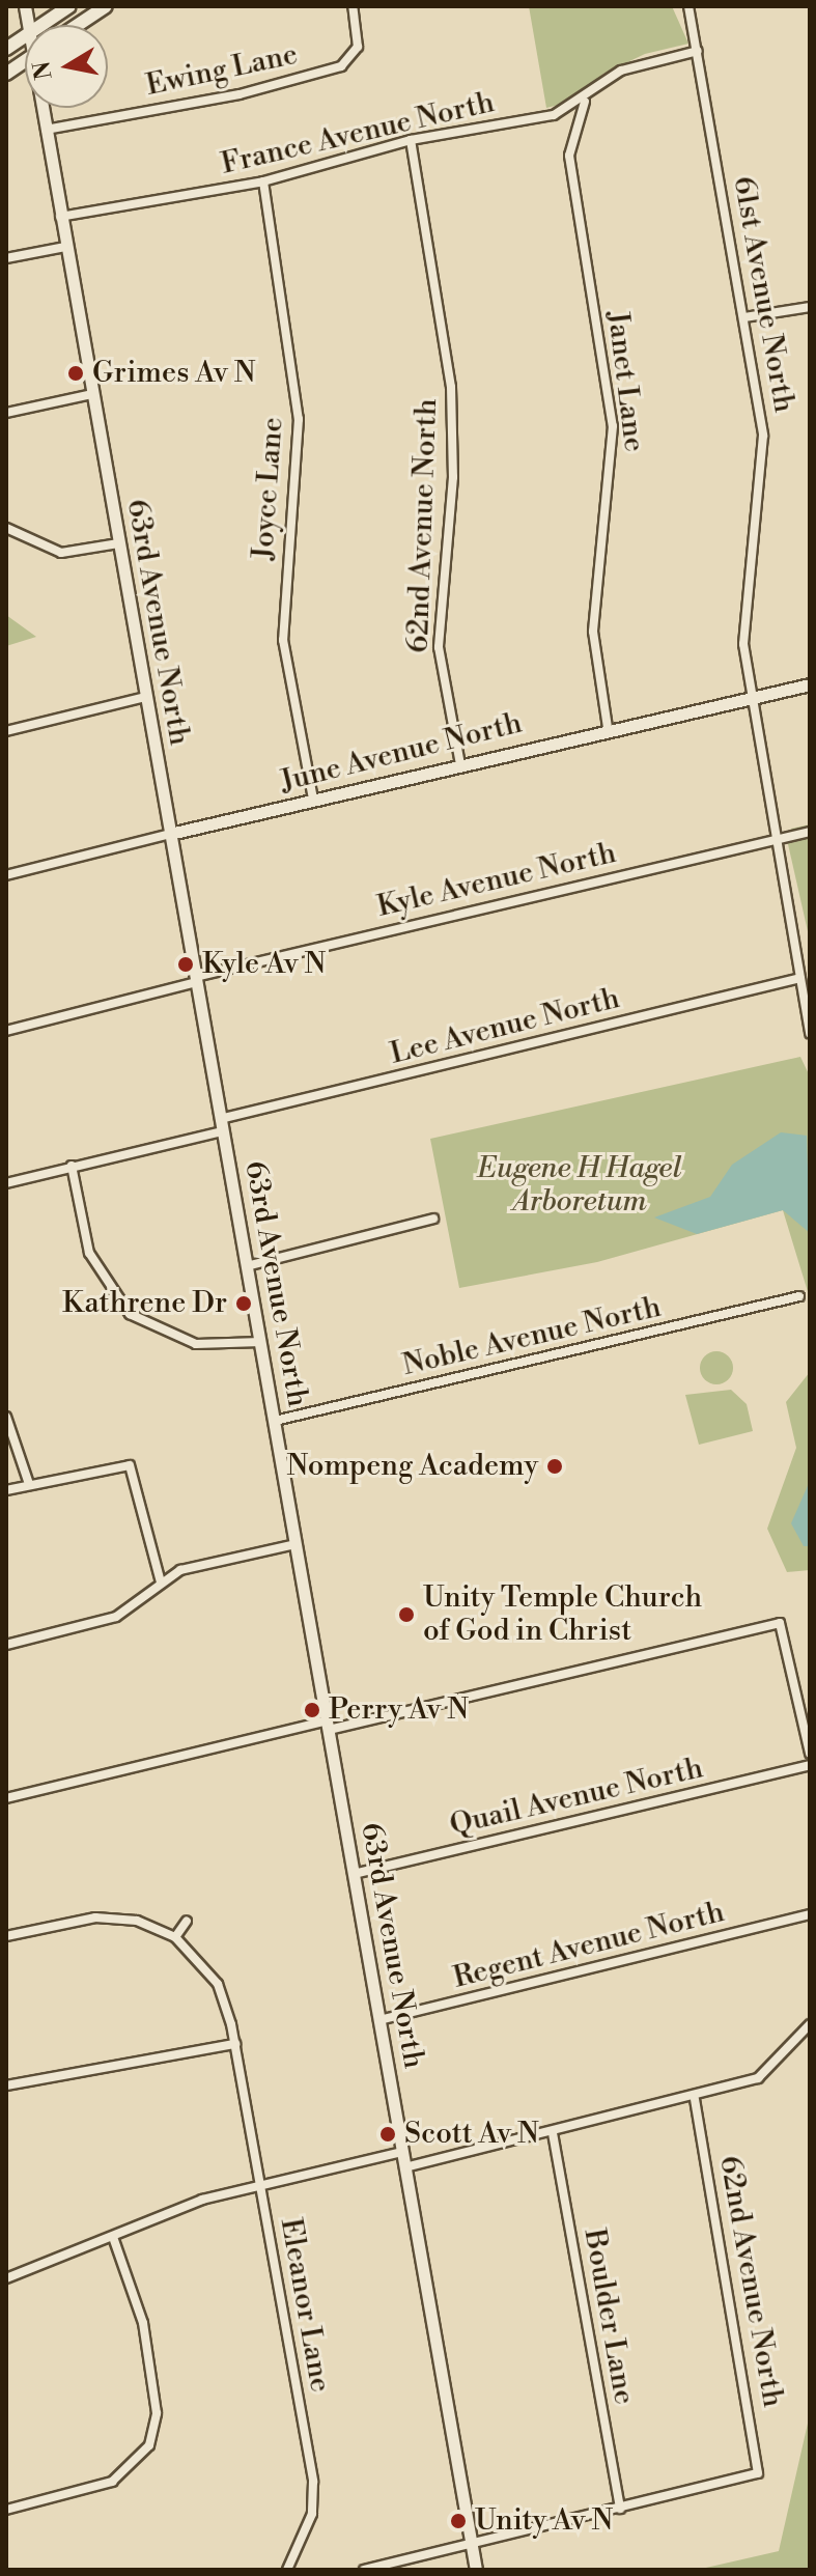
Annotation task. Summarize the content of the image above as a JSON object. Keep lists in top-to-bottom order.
{
  "streets": {
    "street": [
      "Ewing Lane",
      "France Avenue North",
      "61st Avenue North",
      "Janet Lane",
      "Joyce Lane",
      "62nd Avenue North",
      "63rd Avenue North",
      "June Avenue North",
      "Kyle Avenue North",
      "Lee Avenue North",
      "Noble Avenue North",
      "Quail Avenue North",
      "Regent Avenue North",
      "Eleanor Lane",
      "Boulder Lane"
    ]
  },
  "crossings": [
    ["Ewing Lane", "63rd Avenue North"],
    ["France Avenue North", "61st Avenue North"],
    ["France Avenue North", "Janet Lane"],
    ["France Avenue North", "Joyce Lane"],
    ["France Avenue North", "62nd Avenue North"],
    ["France Avenue North", "63rd Avenue North"],
    ["61st Avenue North", "June Avenue North"],
    ["61st Avenue North", "Kyle Avenue North"],
    ["61st Avenue North", "Lee Avenue North"],
    ["Janet Lane", "June Avenue North"],
    ["Joyce Lane", "June Avenue North"],
    ["62nd Avenue North", "June Avenue North"],
    ["62nd Avenue North", "Boulder Lane"],
    ["63rd Avenue North", "June Avenue North"],
    ["63rd Avenue North", "Kyle Avenue North"],
    ["63rd Avenue North", "Lee Avenue North"],
    ["63rd Avenue North", "Noble Avenue North"],
    ["63rd Avenue North", "Quail Avenue North"],
    ["63rd Avenue North", "Regent Avenue North"]
  ],
  "parks": ["Eugene H Hagel Arboretum"],
  "places": [
    "Grimes Av N",
    "Kyle Av N",
    "Kathrene Dr",
    "Nompeng Academy",
    "Unity Temple Church of God in Christ",
    "Perry Av N",
    "Scott Av N",
    "Unity Av N"
  ],
  "north": "left"
}
